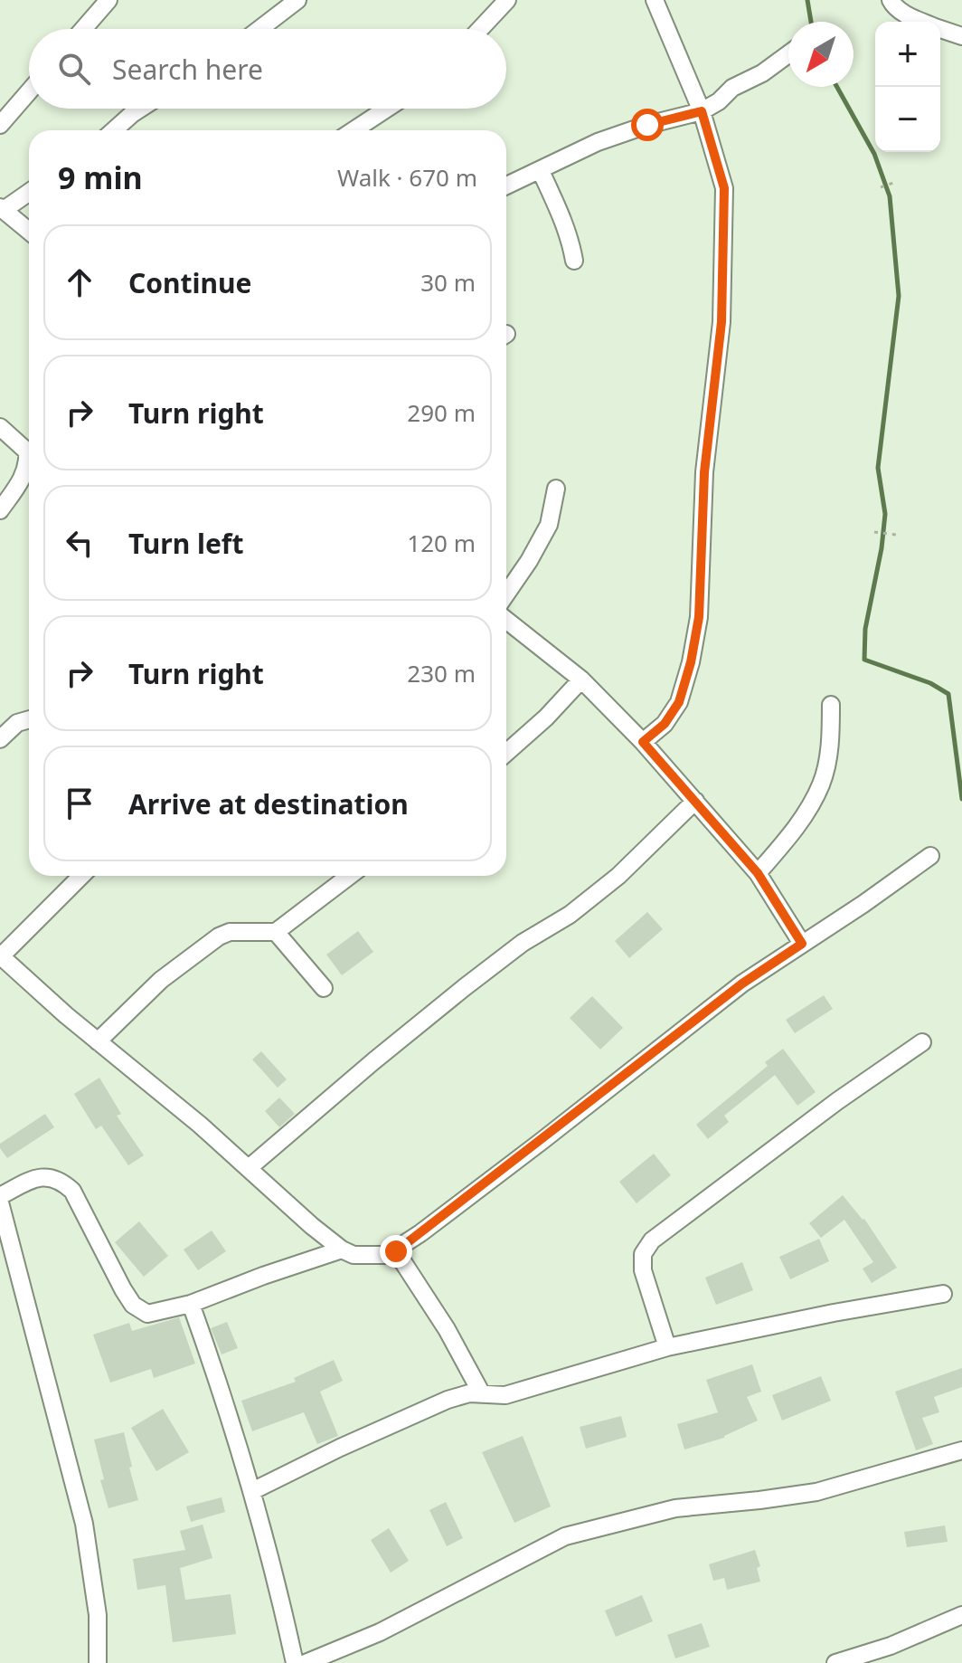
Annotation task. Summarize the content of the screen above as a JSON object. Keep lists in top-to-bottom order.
{
  "north": "bottom left",
  "page": {
    "map_buttons": ["+", "−"],
    "search": "Search here",
    "heading": ["9 min", "Walk · 670 m"],
    "list": [
      ["Continue", "30 m"],
      ["Turn right", "290 m"],
      ["Turn left", "120 m"],
      ["Turn right", "230 m"],
      "Arrive at destination"
    ]
  }
}
